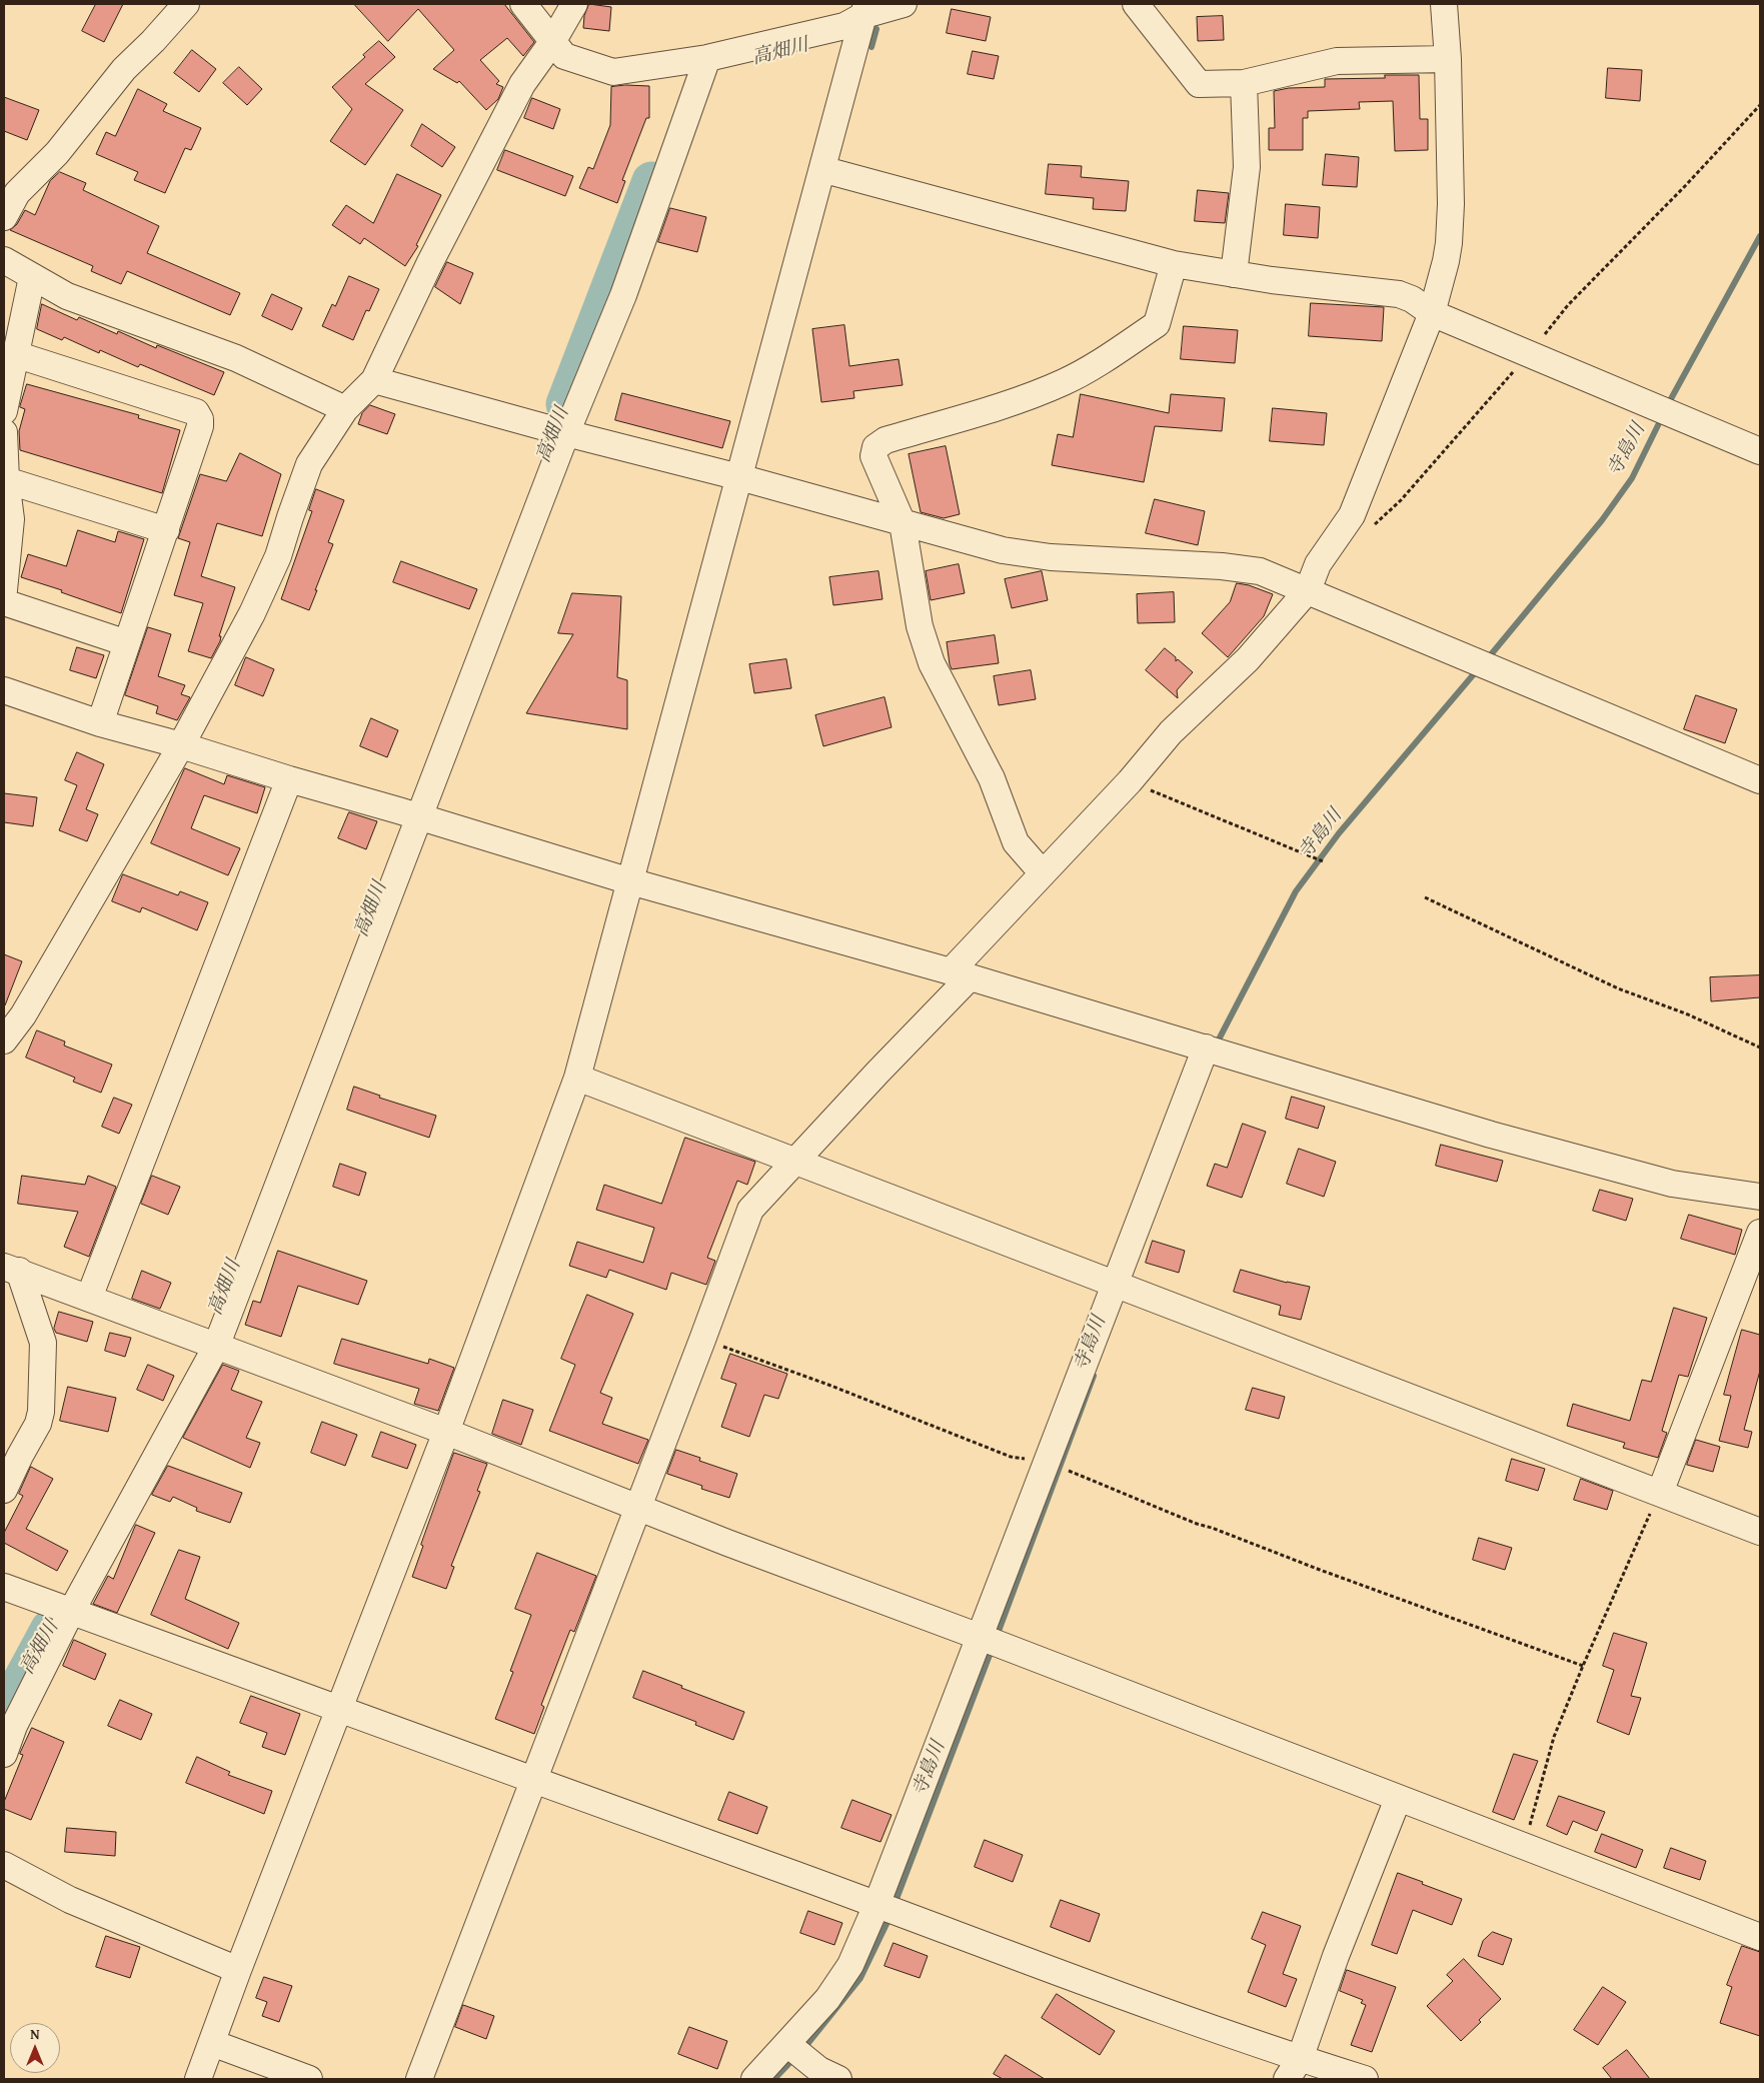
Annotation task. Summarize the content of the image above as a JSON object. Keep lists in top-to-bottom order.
{
  "water": ["高畑川", "寺島川"],
  "north": "top"
}
